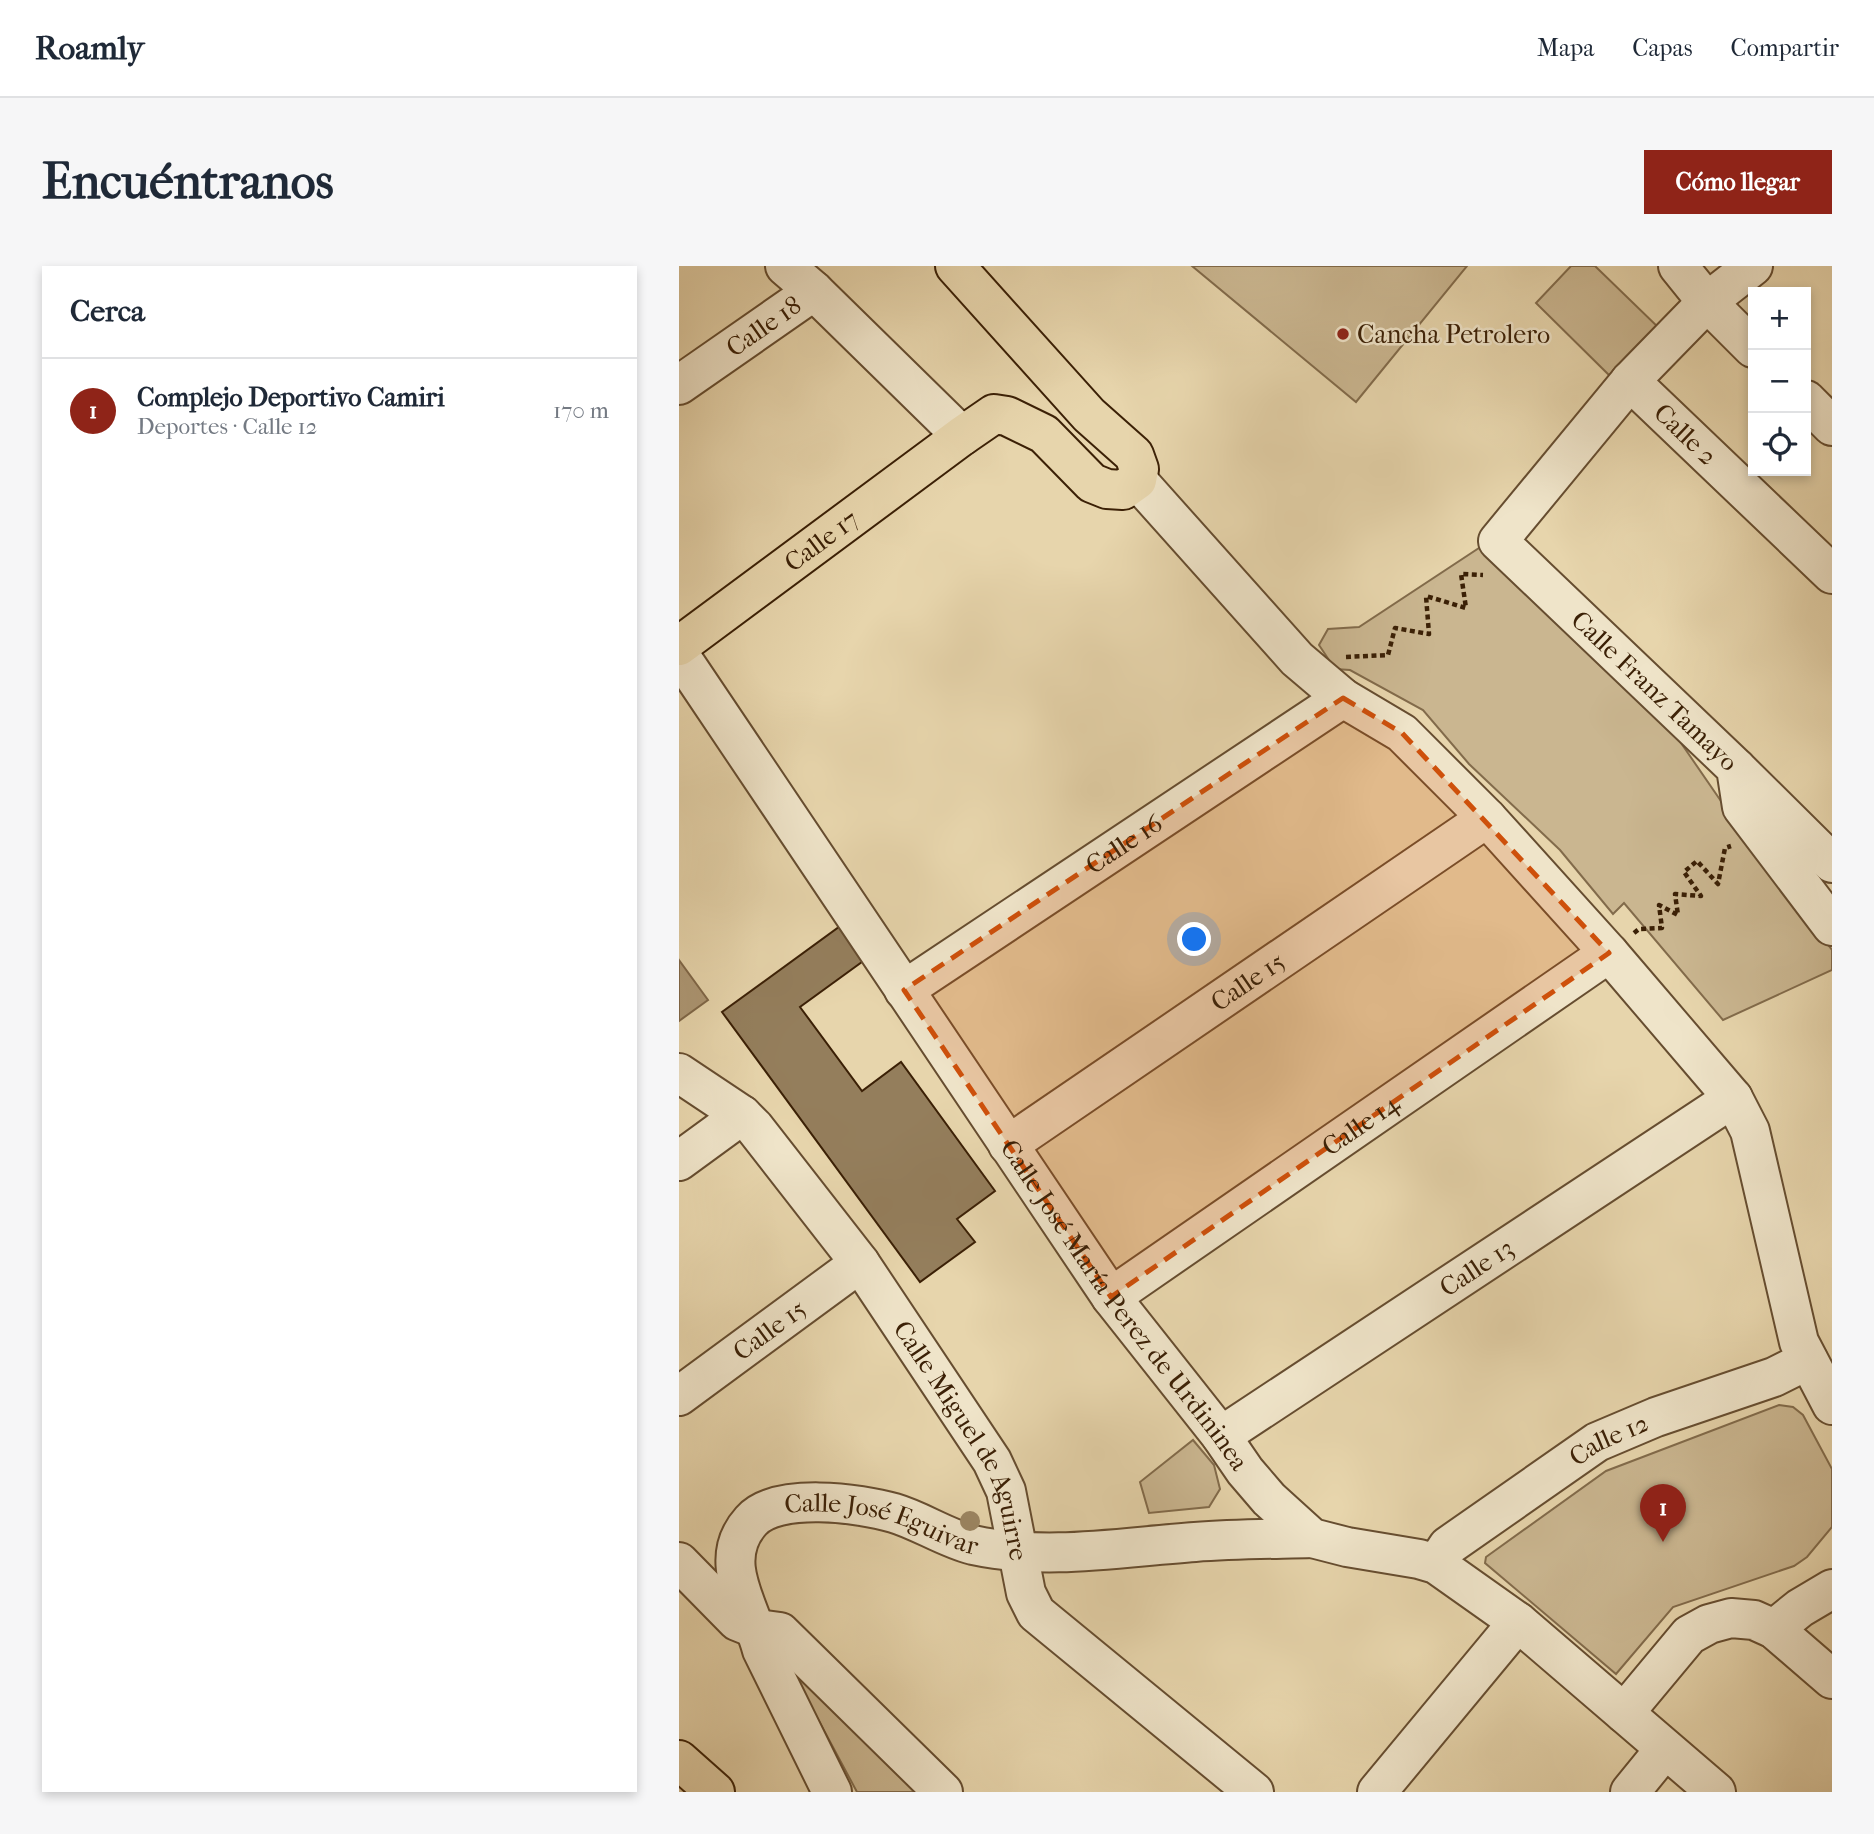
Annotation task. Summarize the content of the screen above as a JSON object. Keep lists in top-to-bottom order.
{
  "streets": {
    "main road": ["Calle 17"],
    "street": [
      "Calle 18",
      "Calle 2",
      "Calle Franz Tamayo",
      "Calle 16",
      "Calle 15",
      "Calle 14",
      "Calle 13",
      "Calle José María Perez de Urdininea",
      "Calle 12",
      "Calle Miguel de Aguirre",
      "Calle José Eguivar"
    ]
  },
  "crossings": [
    ["Calle 16", "Calle José María Perez de Urdininea"],
    ["Calle 15", "Calle José María Perez de Urdininea"],
    ["Calle 15", "Calle Miguel de Aguirre"],
    ["Calle 14", "Calle José María Perez de Urdininea"],
    ["Calle 13", "Calle José María Perez de Urdininea"],
    ["Calle José María Perez de Urdininea", "Calle 12"],
    ["Calle José María Perez de Urdininea", "Calle José Eguivar"],
    ["Calle Miguel de Aguirre", "Calle José Eguivar"]
  ],
  "places": ["Cancha Petrolero"],
  "page": {
    "header": "Roamly",
    "nav": ["Mapa", "Capas", "Compartir"],
    "buttons": "Cómo llegar",
    "title": "Encuéntranos",
    "heading": "Cerca",
    "map_buttons": ["+", "−"],
    "list": [
      {
        "mark": "1",
        "name": "Complejo Deportivo Camiri",
        "note": "Deportes · Calle 12",
        "value": "170 m"
      }
    ],
    "pins": "1"
  }
}
